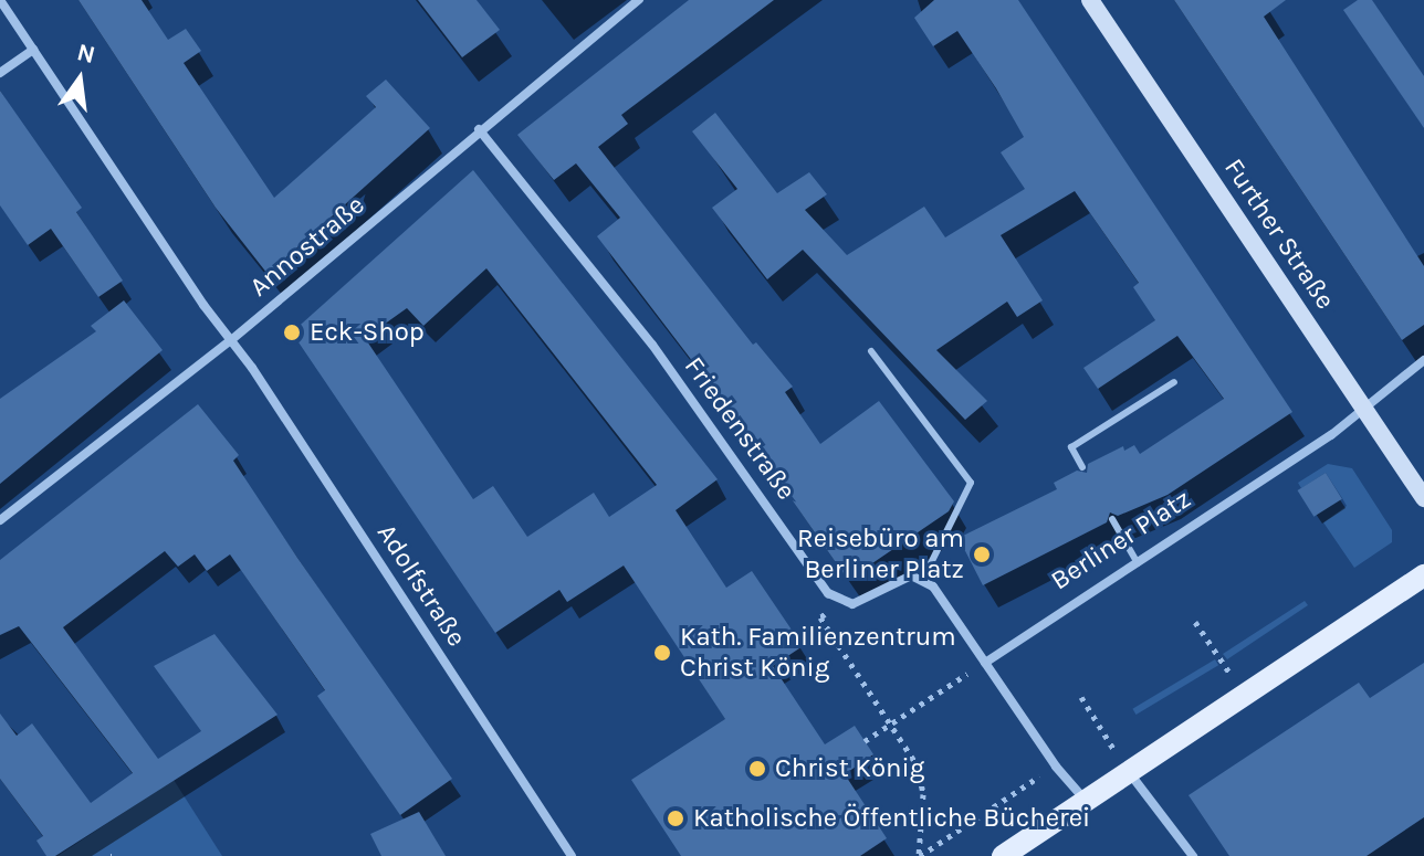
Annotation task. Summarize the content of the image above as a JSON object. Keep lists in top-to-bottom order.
{
  "streets": {
    "main road": ["Further Straße"],
    "street": [
      "Annostraße",
      "Friedenstraße",
      "Berliner Platz",
      "Adolfstraße"
    ]
  },
  "crossings": [
    ["Further Straße", "Berliner Platz"],
    ["Annostraße", "Friedenstraße"],
    ["Annostraße", "Adolfstraße"]
  ],
  "places": [
    "Eck-Shop",
    "Reisebüro am Berliner Platz",
    "Kath. Familienzentrum Christ König",
    "Christ König",
    "Katholische Öffentliche Bücherei"
  ],
  "north": "top"
}
